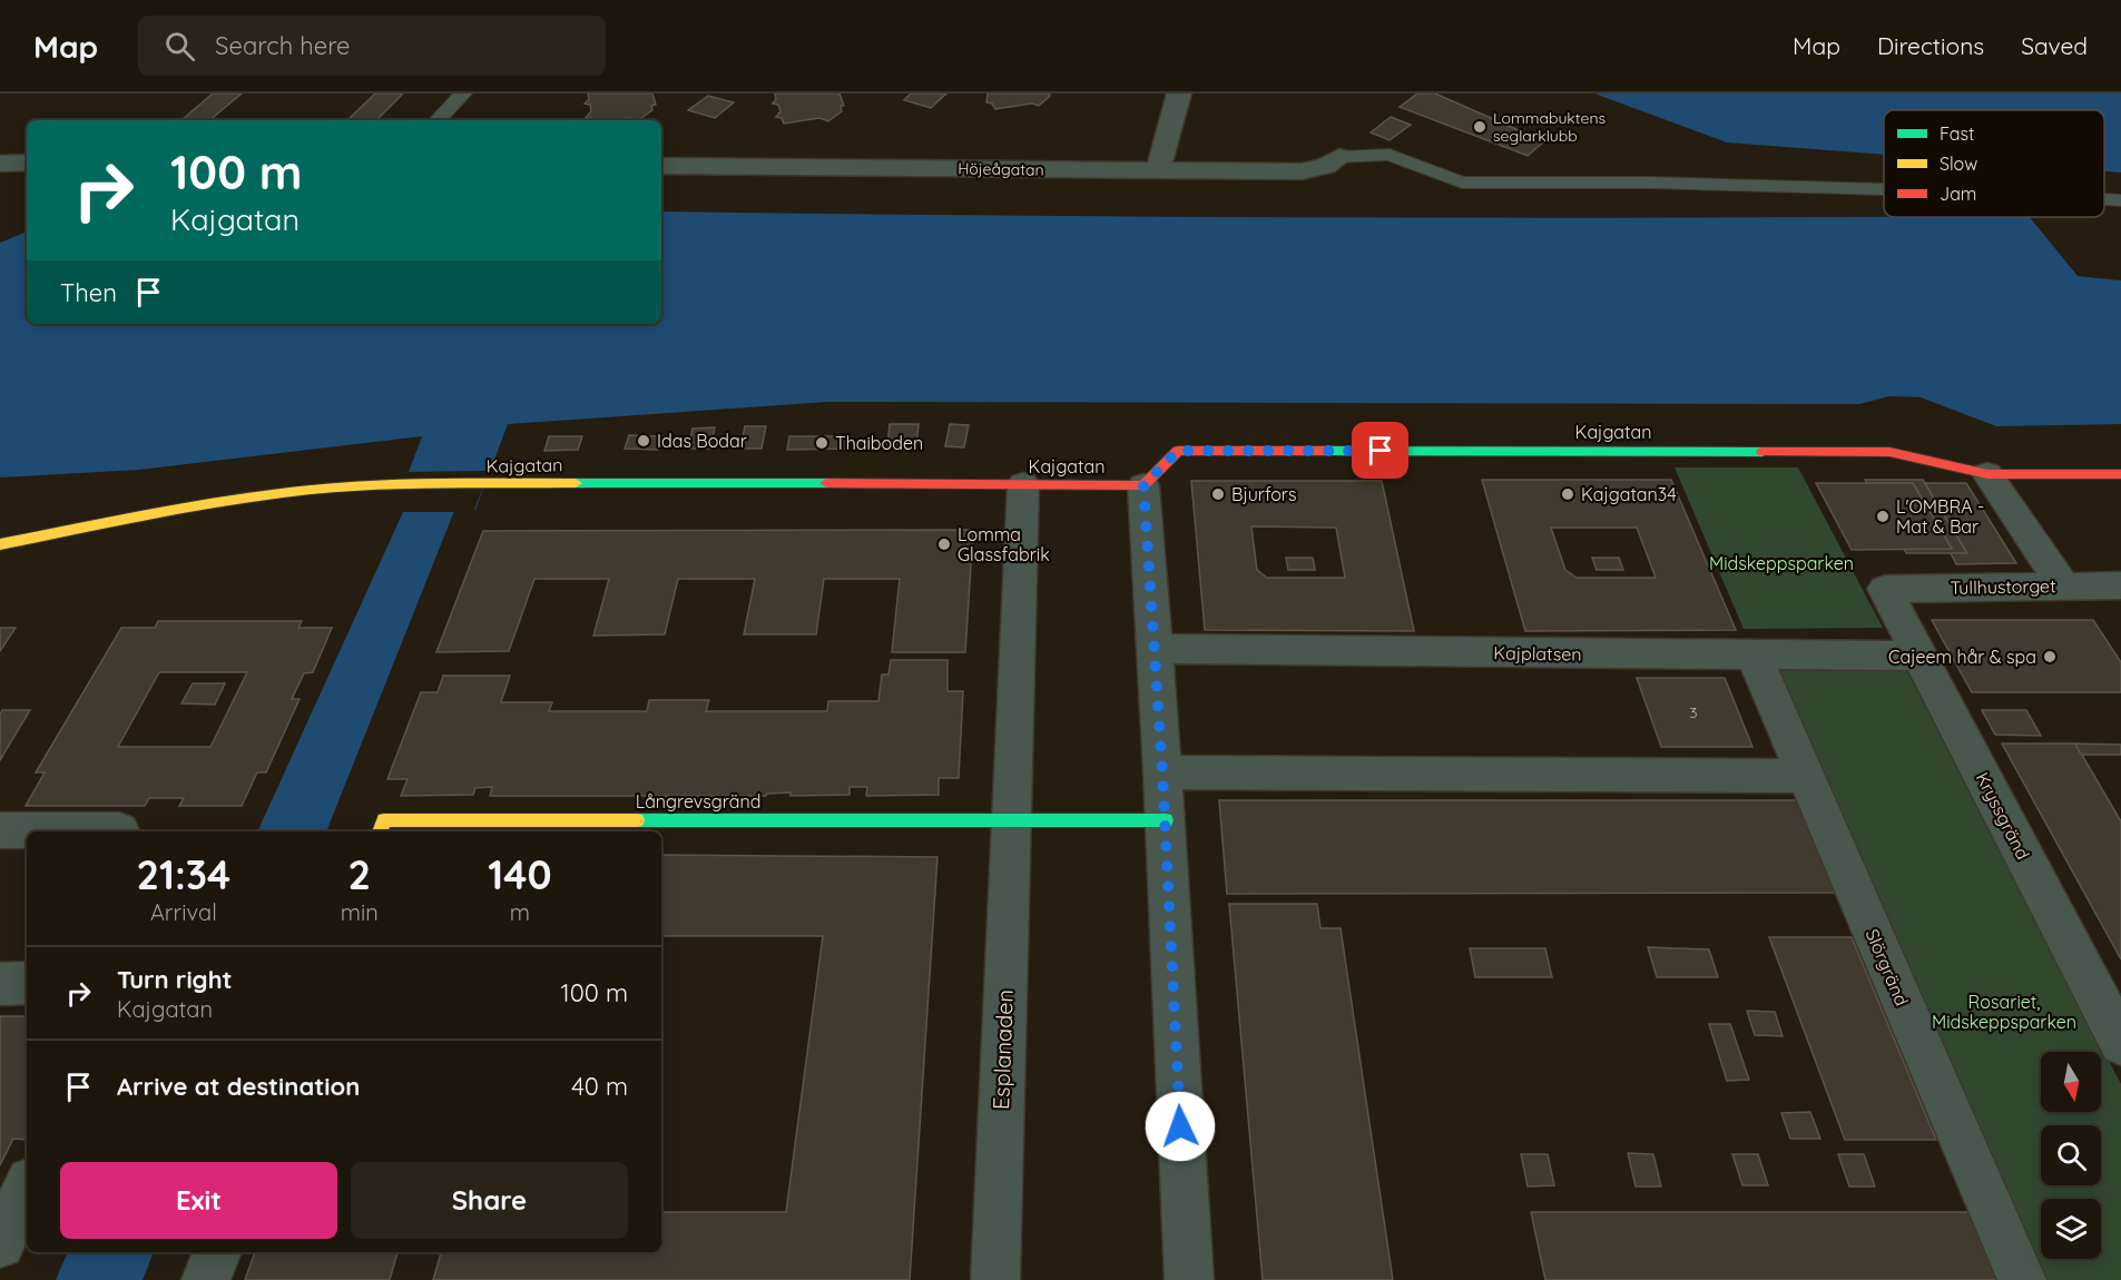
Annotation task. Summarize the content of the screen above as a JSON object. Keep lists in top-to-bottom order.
{
  "streets": {
    "street": [
      "Höjeågatan",
      "Kajgatan",
      "Tullhustorget",
      "Kajplatsen",
      "Långrevsgränd",
      "Kryssgränd",
      "Slörgränd",
      "Esplanaden"
    ]
  },
  "crossings": [
    ["Kajgatan", "Esplanaden"],
    ["Tullhustorget", "Kryssgränd"],
    ["Kajplatsen", "Kryssgränd"],
    ["Kajplatsen", "Slörgränd"],
    ["Långrevsgränd", "Esplanaden"]
  ],
  "parks": ["Midskeppsparken", "Rosariet, Midskeppsparken"],
  "places": [
    "Lommabuktens seglarklubb",
    "Idas Bodar",
    "Thaiboden",
    "Bjurfors",
    "Kajgatan34",
    "L'OMBRA - Mat & Bar",
    "Lomma Glassfabrik",
    "Cajeem hår & spa"
  ],
  "house_numbers": ["3"],
  "legend": ["Fast", "Slow", "Jam"],
  "north": "bottom",
  "page": {
    "header": "Map",
    "search": "Search here",
    "nav": ["Map", "Directions", "Saved"],
    "turn": ["100 m", "Kajgatan"],
    "then": "Then",
    "eta": [
      "21:34",
      "Arrival",
      "2",
      "min",
      "140",
      "m"
    ],
    "list": [
      {
        "name": "Turn right",
        "note": "Kajgatan",
        "value": "100 m"
      },
      {
        "name": "Arrive at destination",
        "value": "40 m"
      }
    ],
    "buttons": ["Exit", "Share"]
  }
}
